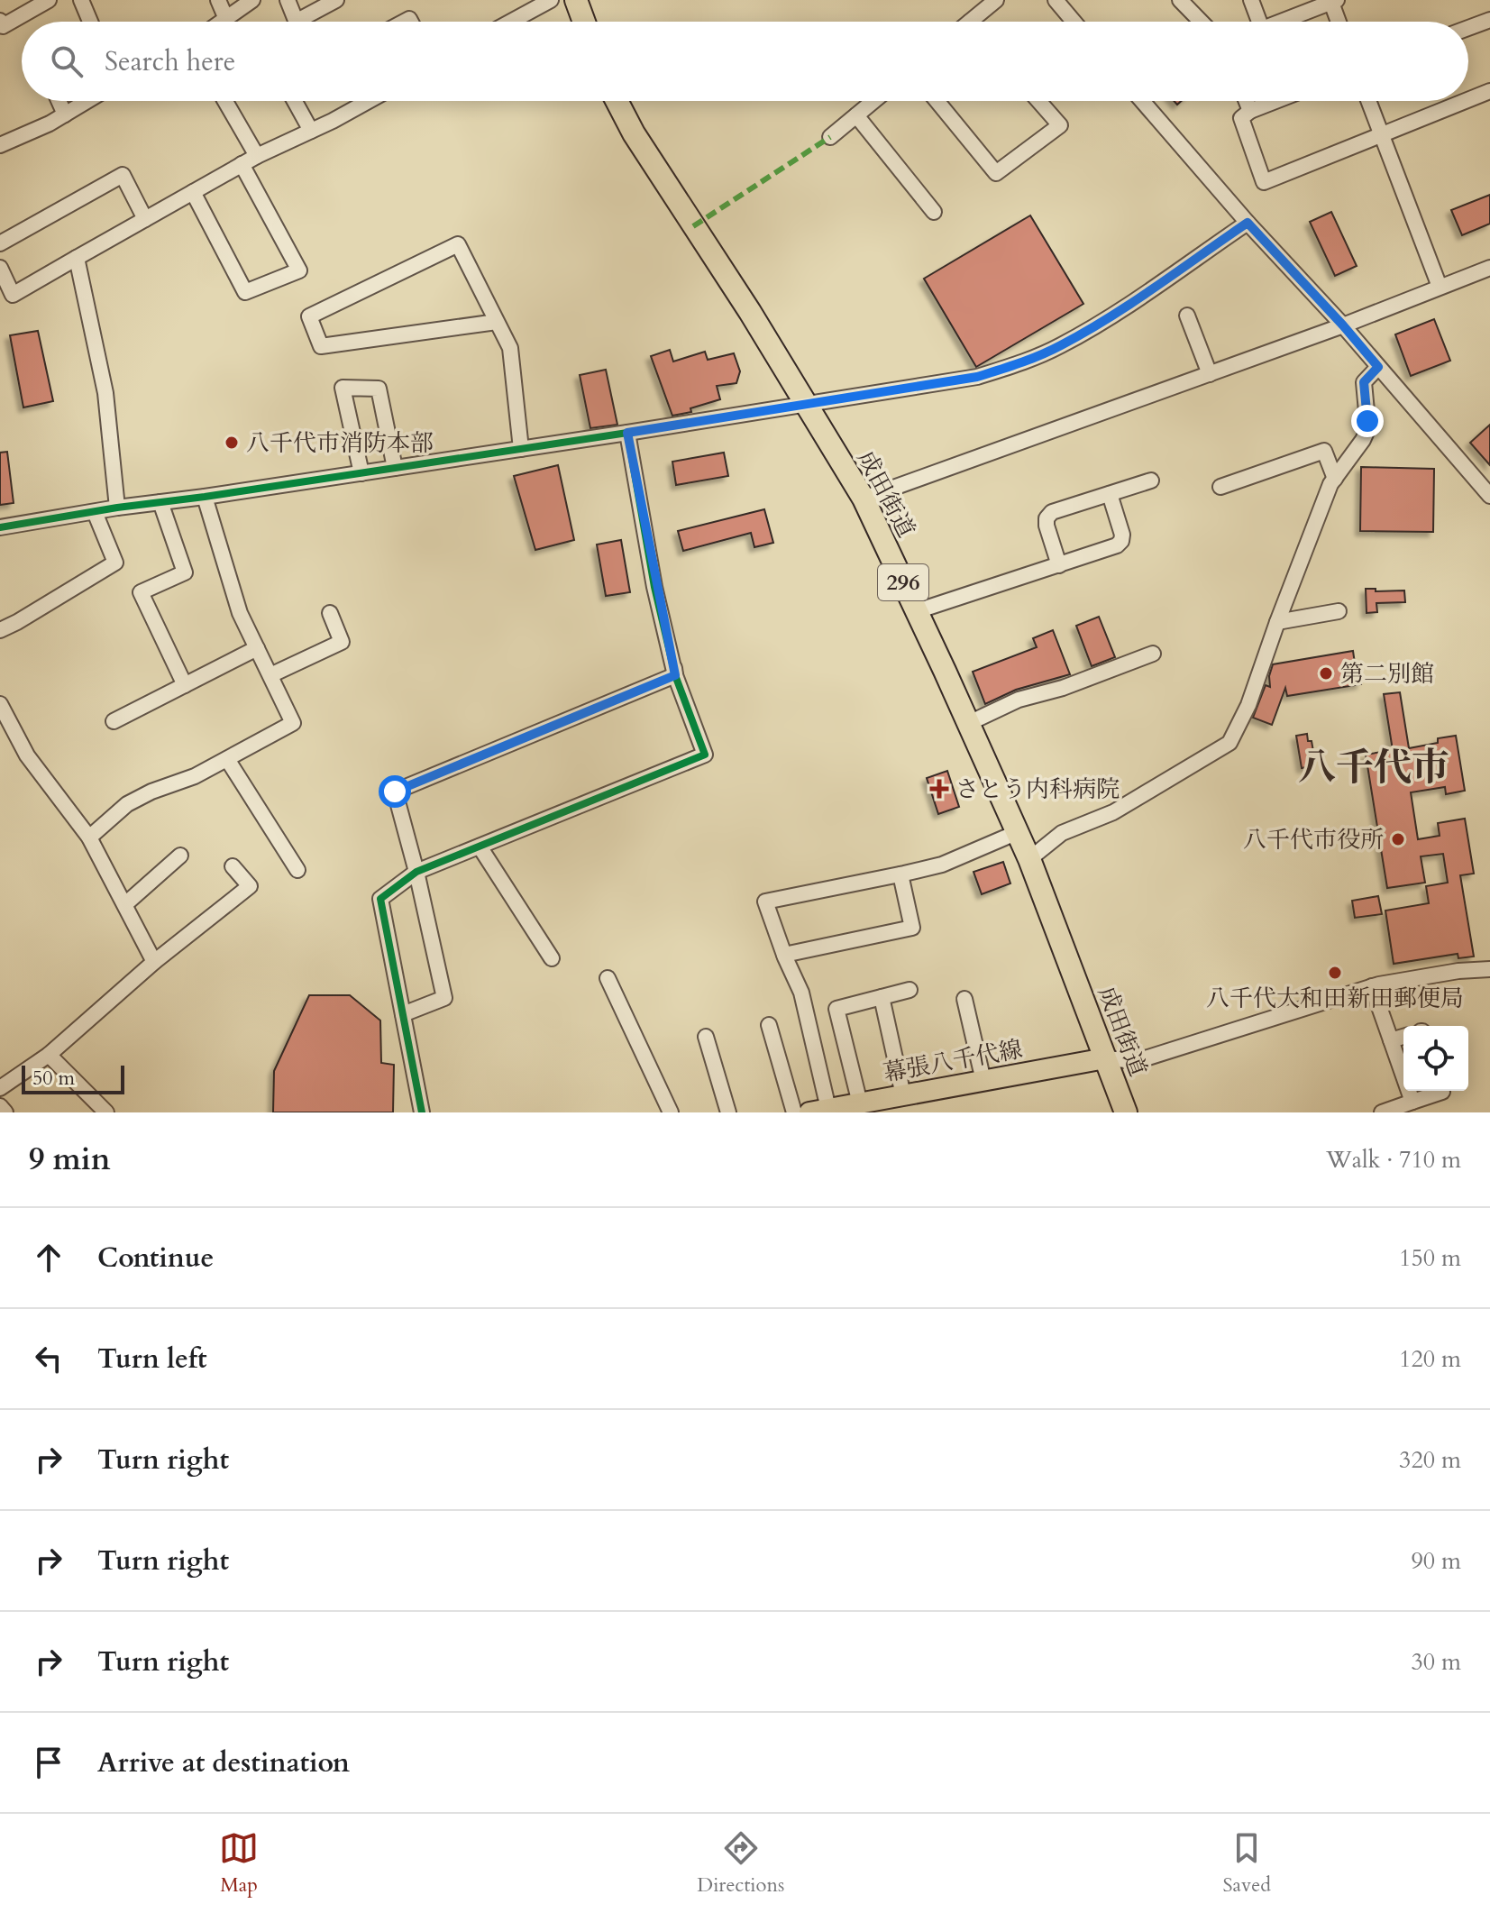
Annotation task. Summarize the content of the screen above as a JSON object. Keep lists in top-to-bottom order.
{
  "streets": {
    "highway": ["成田街道", "296"],
    "main road": ["幕張八千代線"]
  },
  "crossings": [
    ["成田街道", "幕張八千代線"]
  ],
  "districts": ["八千代市"],
  "places": {
    "other": [
      "八千代市消防本部",
      "第二別館",
      "八千代市役所",
      "八千代大和田新田郵便局"
    ],
    "health": ["さとう内科病院"]
  },
  "scale_bar": "50 m",
  "page": {
    "search": "Search here",
    "scale": "50 m",
    "heading": ["9 min", "Walk · 710 m"],
    "list": [
      ["Continue", "150 m"],
      ["Turn left", "120 m"],
      ["Turn right", "320 m"],
      ["Turn right", "90 m"],
      ["Turn right", "30 m"],
      "Arrive at destination"
    ],
    "nav": ["Map", "Directions", "Saved"]
  }
}
